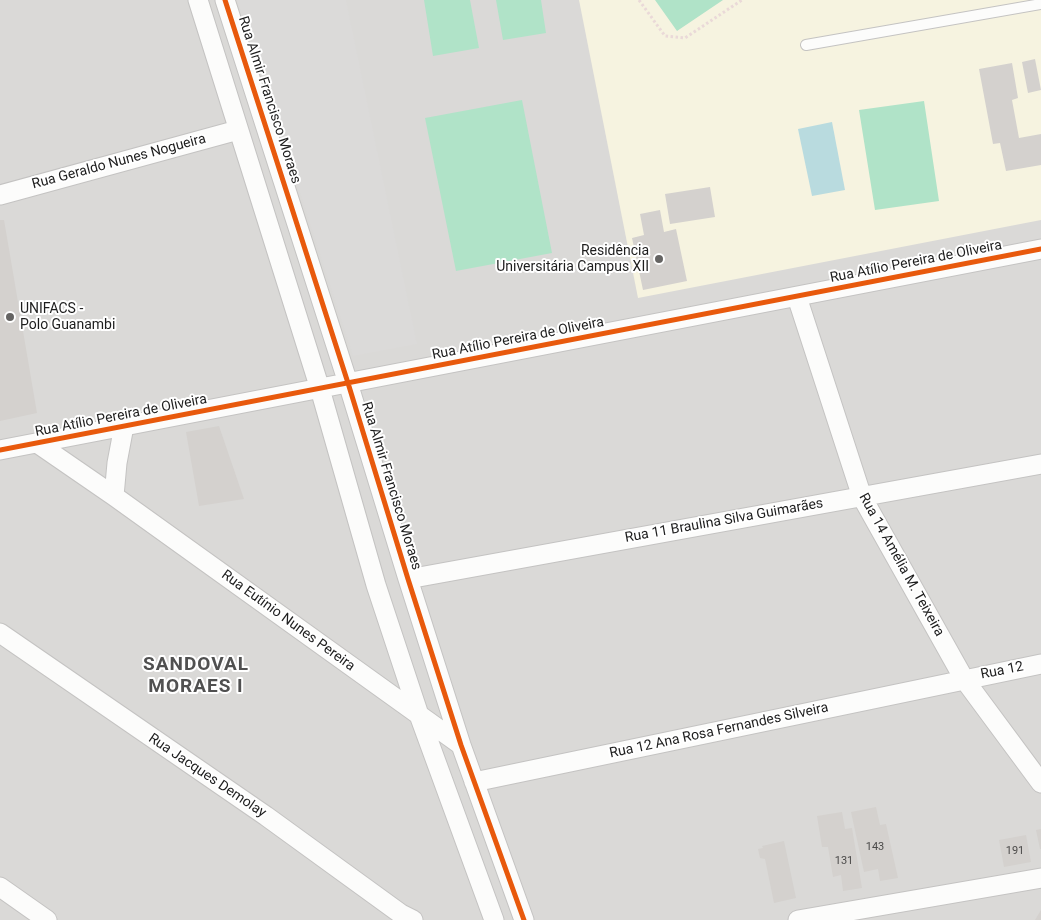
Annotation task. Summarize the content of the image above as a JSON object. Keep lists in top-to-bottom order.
{
  "streets": {
    "street": [
      "Rua Almir Francisco Moraes",
      "Rua Geraldo Nunes Nogueira",
      "Rua Atílio Pereira de Oliveira",
      "Rua 11 Braulina Silva Guimarães",
      "Rua 14 Amélia M. Teixeira",
      "Rua Eutínio Nunes Pereira",
      "Rua 12",
      "Rua 12 Ana Rosa Fernandes Silveira",
      "Rua Jacques Demolay"
    ]
  },
  "crossings": [
    ["Rua Almir Francisco Moraes", "Rua Atílio Pereira de Oliveira"],
    ["Rua Almir Francisco Moraes", "Rua 11 Braulina Silva Guimarães"],
    ["Rua Almir Francisco Moraes", "Rua Eutínio Nunes Pereira"],
    ["Rua Almir Francisco Moraes", "Rua 12 Ana Rosa Fernandes Silveira"],
    ["Rua Atílio Pereira de Oliveira", "Rua 14 Amélia M. Teixeira"],
    ["Rua Atílio Pereira de Oliveira", "Rua Eutínio Nunes Pereira"],
    ["Rua 11 Braulina Silva Guimarães", "Rua 14 Amélia M. Teixeira"],
    ["Rua 14 Amélia M. Teixeira", "Rua 12"],
    ["Rua 14 Amélia M. Teixeira", "Rua 12 Ana Rosa Fernandes Silveira"],
    ["Rua 12", "Rua 12 Ana Rosa Fernandes Silveira"]
  ],
  "districts": ["SANDOVAL MORAES I"],
  "places": ["Residência Universitária Campus XII", "UNIFACS - Polo Guanambi"],
  "house_numbers": ["143", "191", "131"]
}
